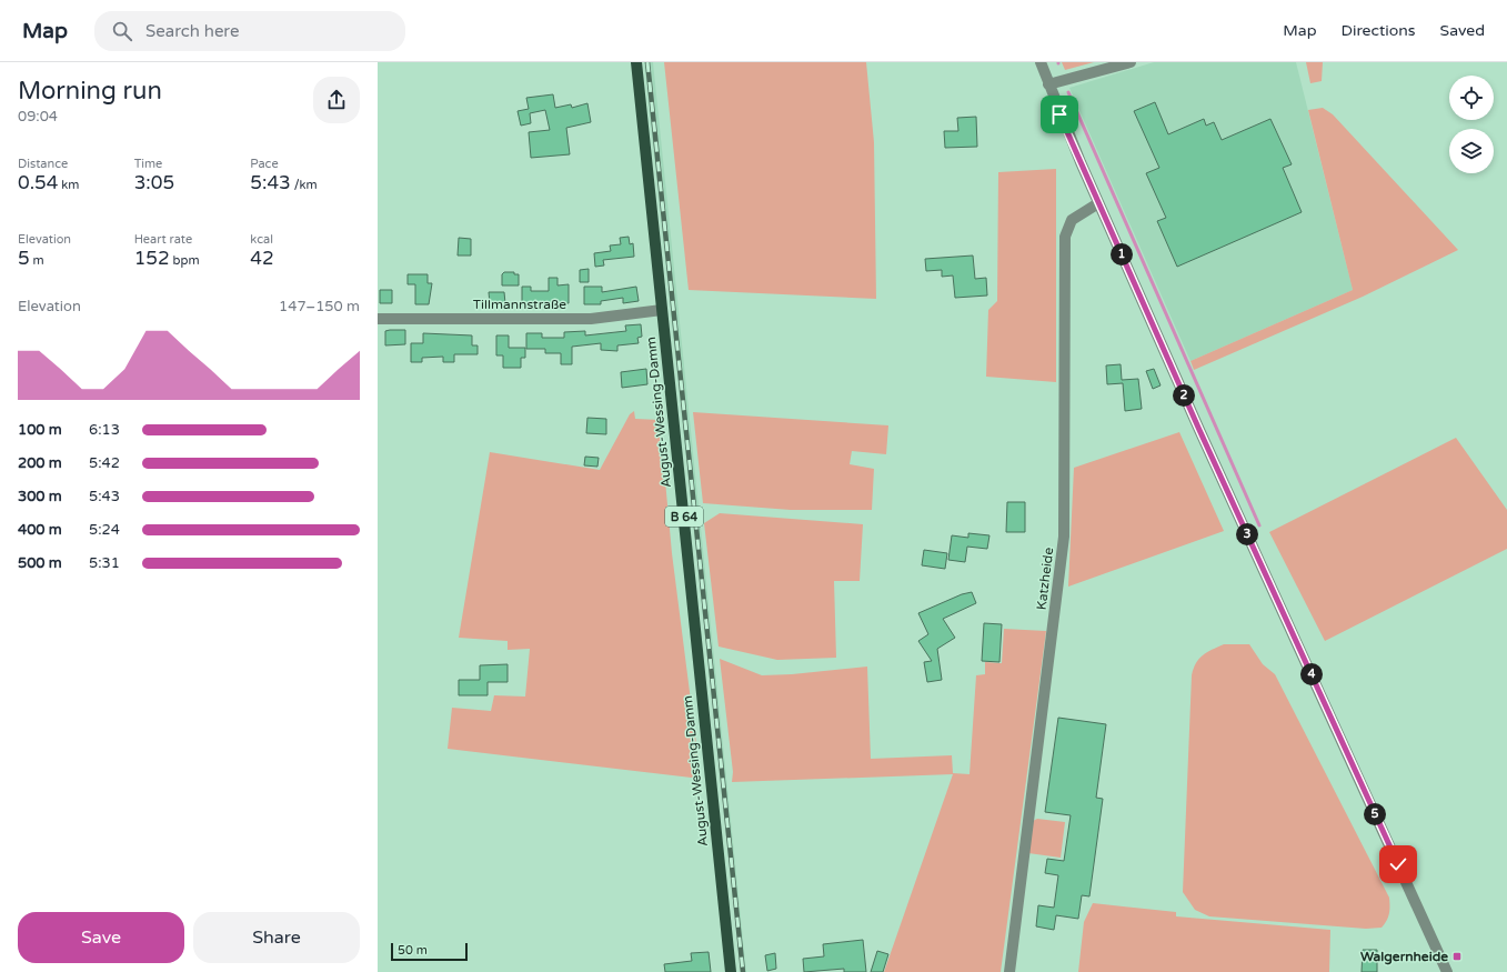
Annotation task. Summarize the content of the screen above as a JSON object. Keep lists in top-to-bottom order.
{
  "streets": {
    "main road": ["August-Wessing-Damm", "B 64"],
    "street": ["Tillmannstraße", "Katzheide"]
  },
  "crossings": [
    ["Tillmannstraße", "August-Wessing-Damm"]
  ],
  "places": {
    "transit": ["Walgernheide"]
  },
  "scale_bar": "50 m",
  "page": {
    "header": "Map",
    "search": "Search here",
    "nav": ["Map", "Directions", "Saved"],
    "heading": ["Morning run", "09:04"],
    "stats": [
      ["Distance", "0.54 km"],
      ["Time", "3:05"],
      ["Pace", "5:43 /km"],
      ["Elevation", "5 m"],
      ["Heart rate", "152 bpm"],
      ["kcal", "42"]
    ],
    "pins": [
      "1",
      "2",
      "3",
      "4",
      "5"
    ],
    "chart": ["Elevation", "147–150 m"],
    "list": [
      {
        "name": "100 m",
        "note": "6:13"
      },
      {
        "name": "200 m",
        "note": "5:42"
      },
      {
        "name": "300 m",
        "note": "5:43"
      },
      {
        "name": "400 m",
        "note": "5:24"
      },
      {
        "name": "500 m",
        "note": "5:31"
      }
    ],
    "buttons": ["Save", "Share"],
    "scale": "50 m"
  }
}
